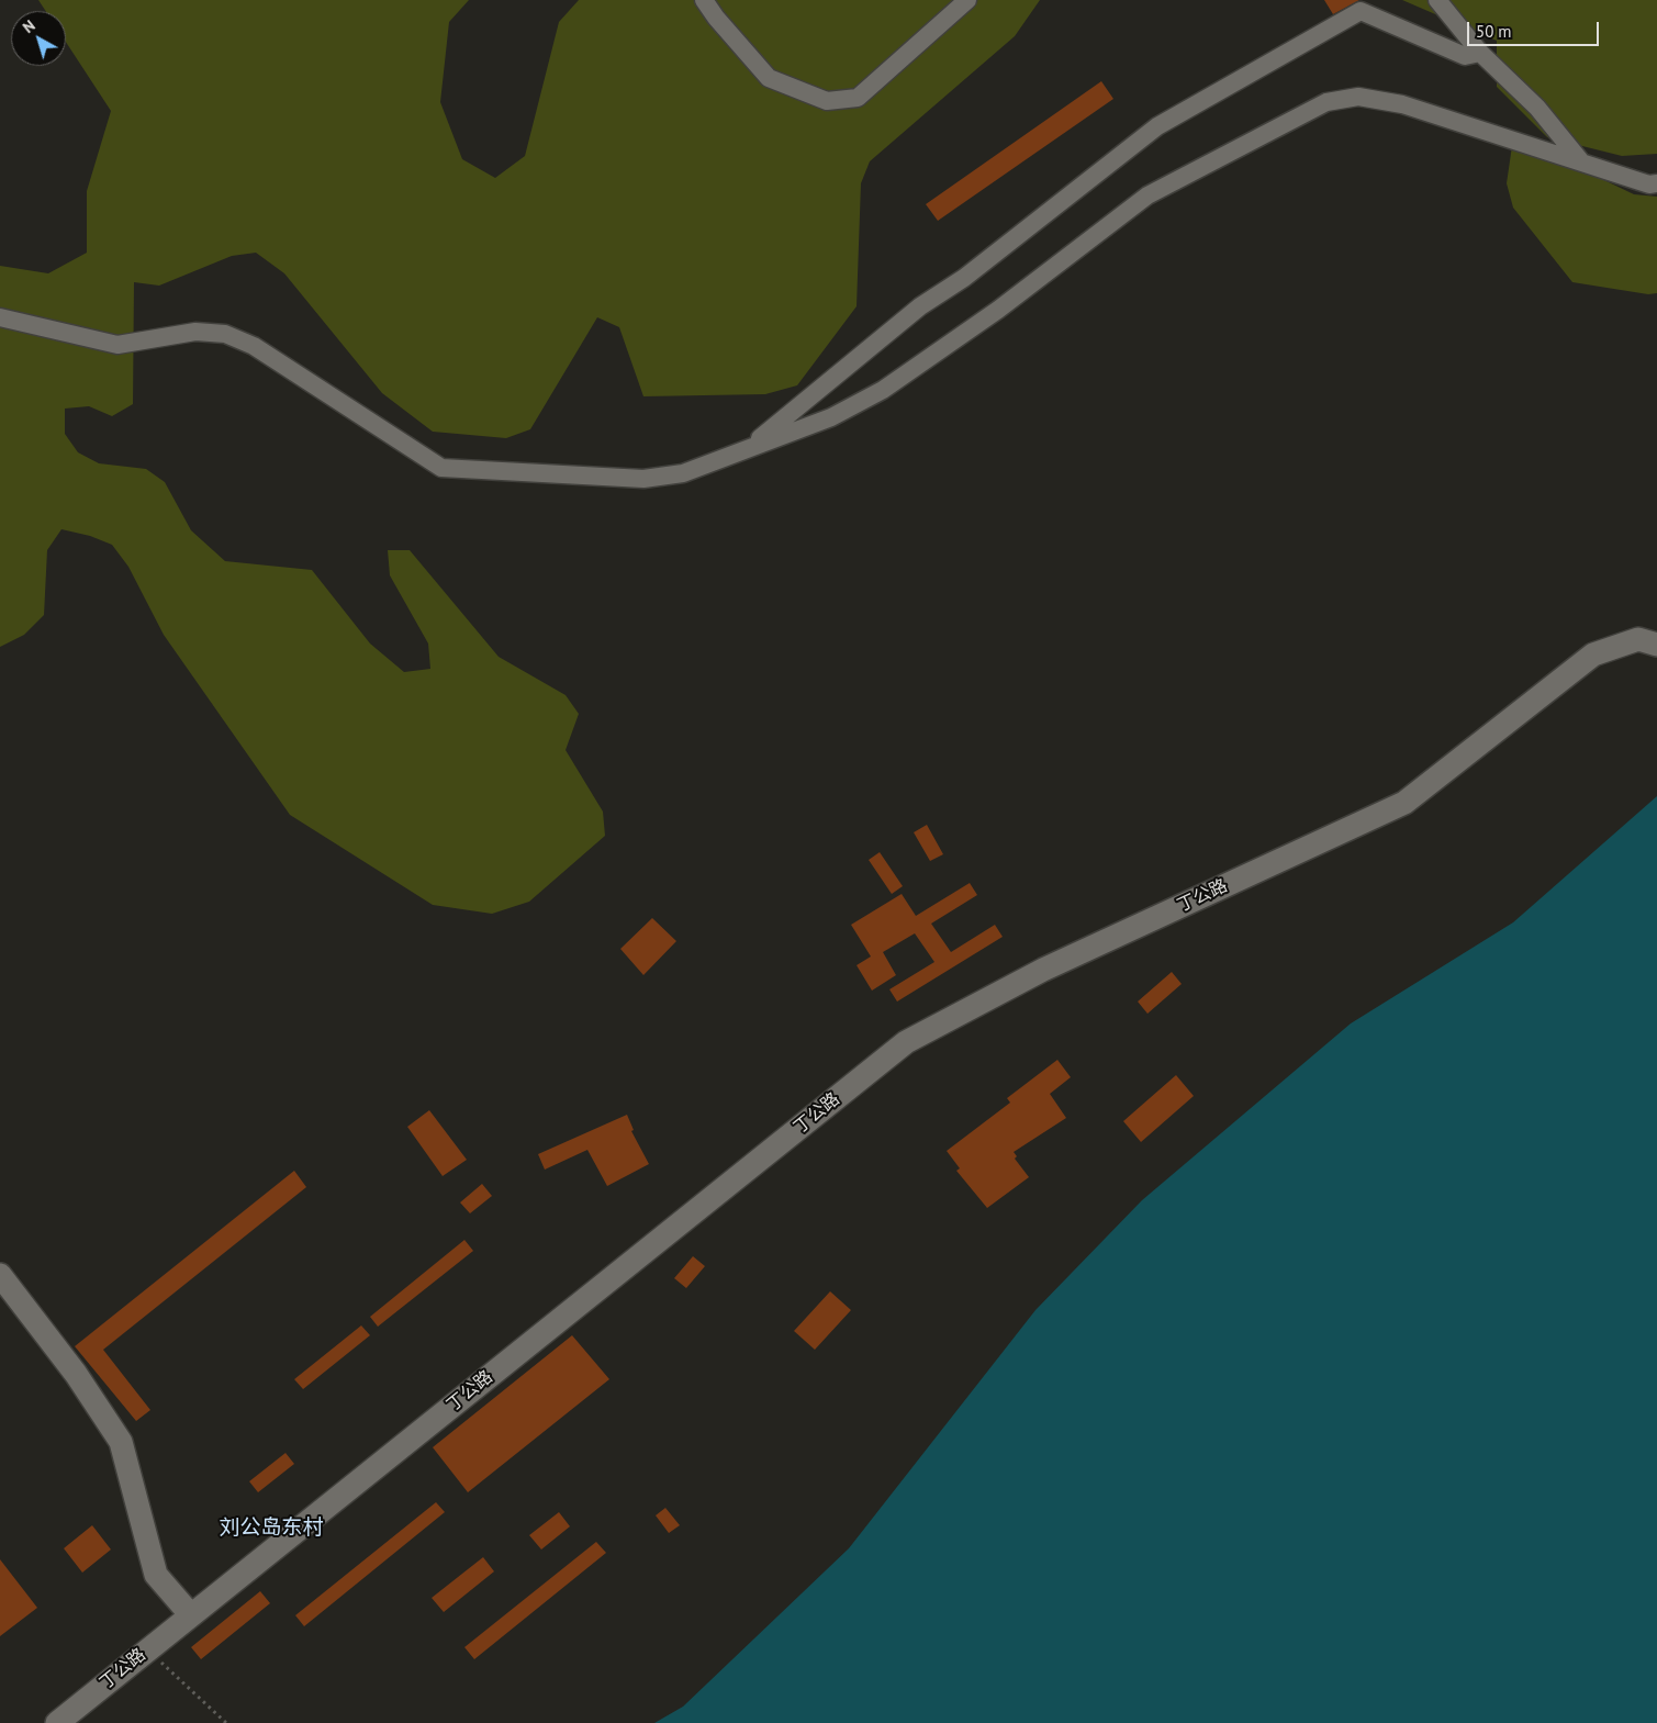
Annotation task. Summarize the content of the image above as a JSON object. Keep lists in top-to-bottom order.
{
  "streets": {
    "street": ["丁公路"]
  },
  "districts": ["刘公岛东村"],
  "scale_bar": "50 m",
  "north": "top left"
}
